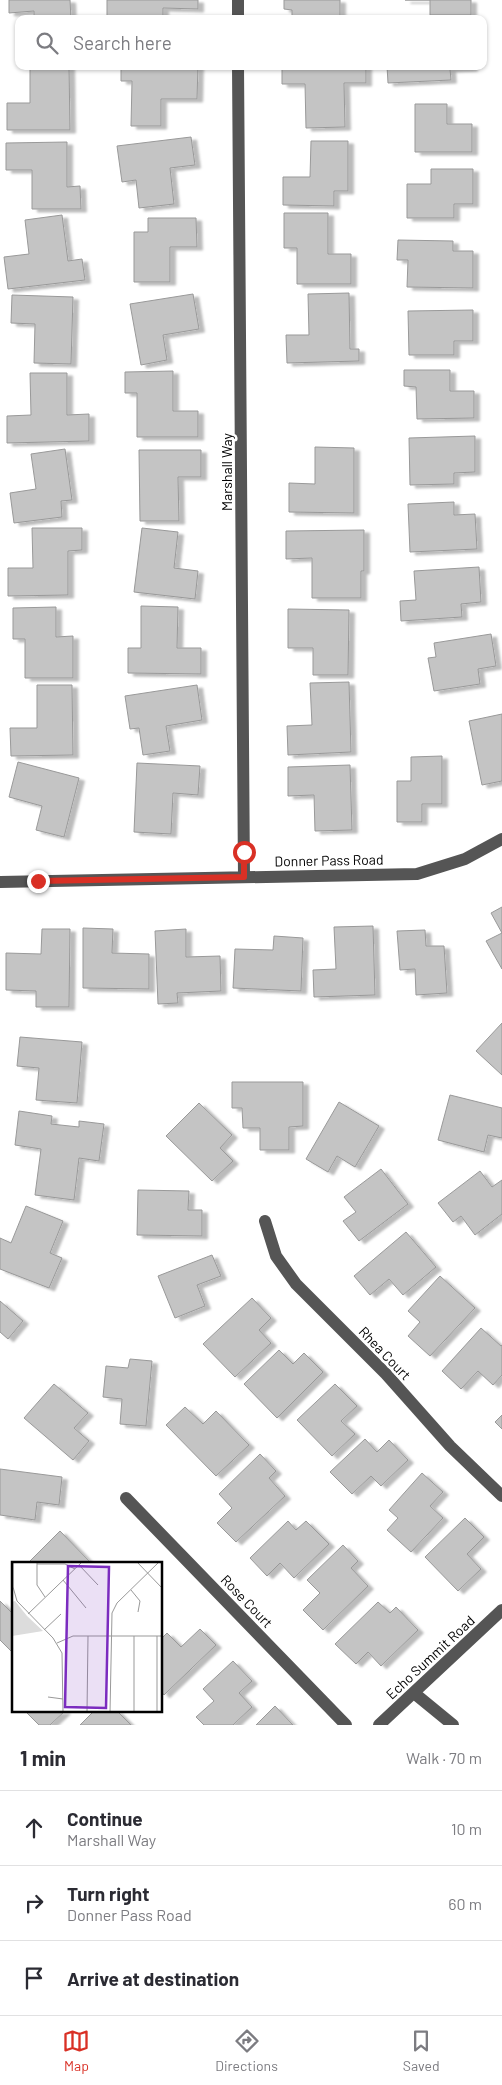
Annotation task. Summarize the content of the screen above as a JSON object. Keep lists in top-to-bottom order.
{
  "streets": {
    "street": [
      "Marshall Way",
      "Donner Pass Road",
      "Rhea Court",
      "Rose Court",
      "Echo Summit Road"
    ]
  },
  "crossings": [
    ["Marshall Way", "Donner Pass Road"]
  ],
  "page": {
    "search": "Search here",
    "heading": ["1 min", "Walk · 70 m"],
    "list": [
      ["Continue", "Marshall Way", "10 m"],
      ["Turn right", "Donner Pass Road", "60 m"],
      "Arrive at destination"
    ],
    "nav": ["Map", "Directions", "Saved"]
  }
}
